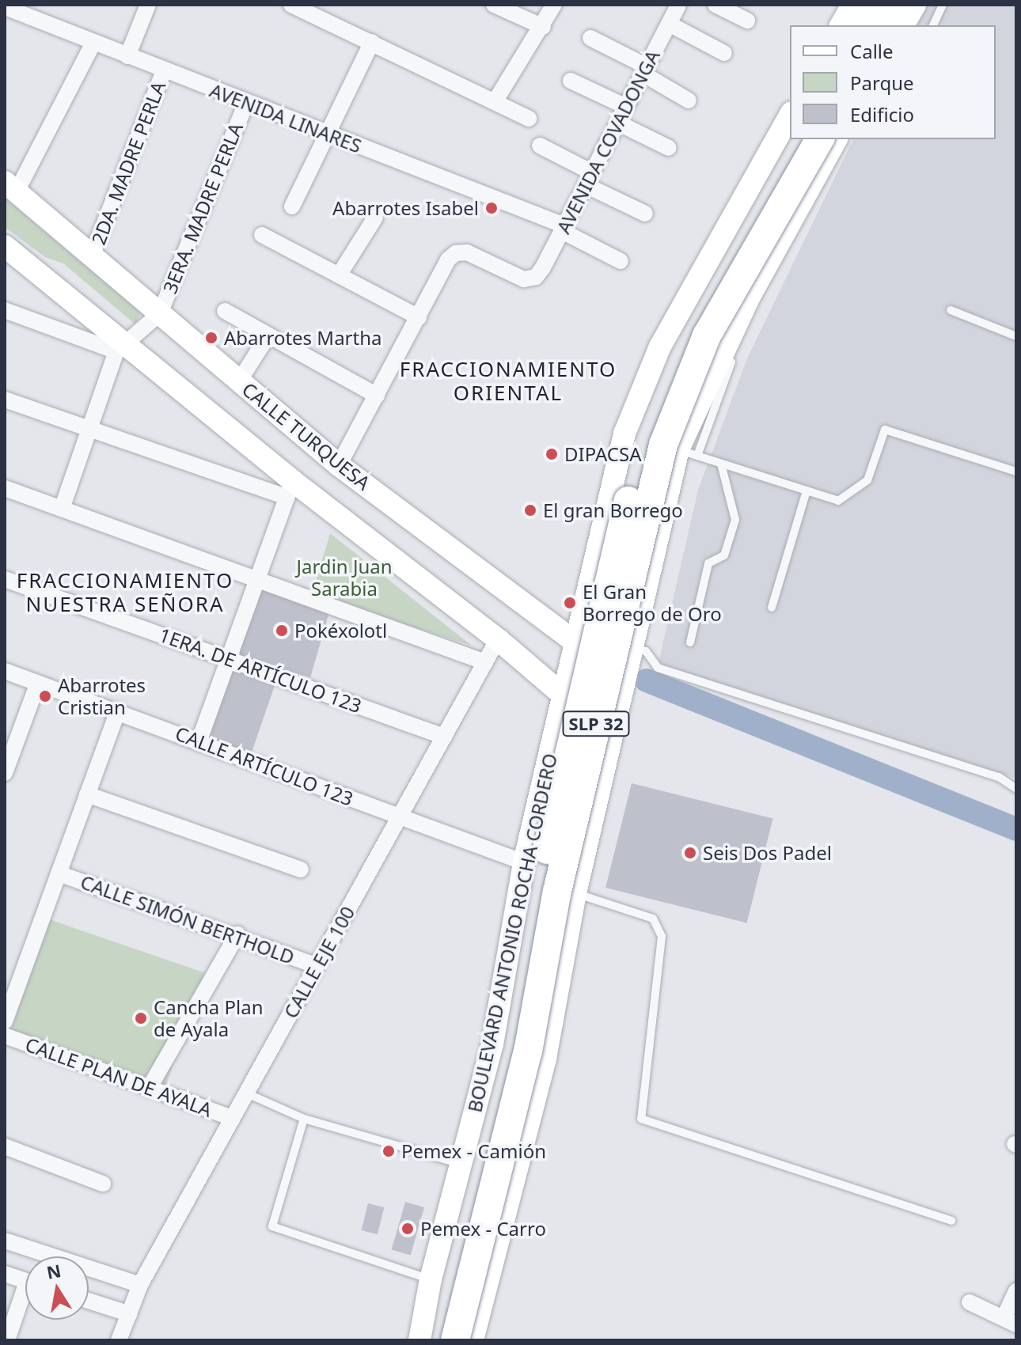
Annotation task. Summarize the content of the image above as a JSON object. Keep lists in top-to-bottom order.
{
  "streets": {
    "highway": ["SLP 32", "BOULEVARD ANTONIO ROCHA CORDERO"],
    "main road": ["CALLE TURQUESA"],
    "street": [
      "AVENIDA LINARES",
      "AVENIDA COVADONGA",
      "2DA. MADRE PERLA",
      "3ERA. MADRE PERLA",
      "1ERA. DE ARTÍCULO 123",
      "CALLE ARTÍCULO 123",
      "CALLE SIMÓN BERTHOLD",
      "CALLE EJE 100",
      "CALLE PLAN DE AYALA"
    ]
  },
  "crossings": [
    ["AVENIDA LINARES", "AVENIDA COVADONGA"],
    ["AVENIDA LINARES", "2DA. MADRE PERLA"],
    ["AVENIDA LINARES", "3ERA. MADRE PERLA"],
    ["2DA. MADRE PERLA", "CALLE TURQUESA"],
    ["3ERA. MADRE PERLA", "CALLE TURQUESA"],
    ["CALLE TURQUESA", "SLP 32"],
    ["CALLE TURQUESA", "BOULEVARD ANTONIO ROCHA CORDERO"],
    ["1ERA. DE ARTÍCULO 123", "CALLE EJE 100"],
    ["CALLE ARTÍCULO 123", "BOULEVARD ANTONIO ROCHA CORDERO"],
    ["CALLE ARTÍCULO 123", "CALLE EJE 100"],
    ["CALLE SIMÓN BERTHOLD", "CALLE EJE 100"],
    ["CALLE EJE 100", "CALLE PLAN DE AYALA"]
  ],
  "districts": ["FRACCIONAMIENTO ORIENTAL", "FRACCIONAMIENTO NUESTRA SEÑORA"],
  "parks": ["Jardin Juan Sarabia"],
  "places": [
    "Abarrotes Isabel",
    "Abarrotes Martha",
    "DIPACSA",
    "El gran Borrego",
    "El Gran Borrego de Oro",
    "Pokéxolotl",
    "Abarrotes Cristian",
    "Seis Dos Padel",
    "Cancha Plan de Ayala",
    "Pemex - Camión",
    "Pemex - Carro"
  ],
  "legend": ["Calle", "Parque", "Edificio"],
  "north": "top"
}
